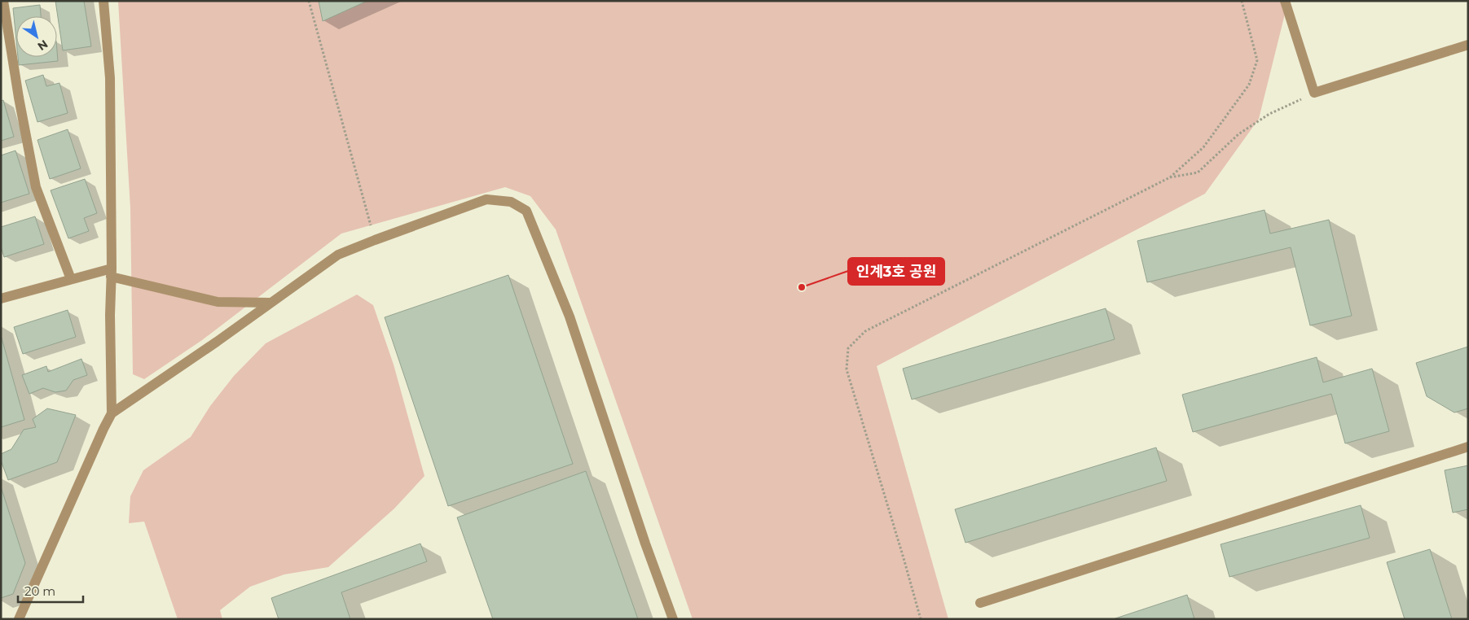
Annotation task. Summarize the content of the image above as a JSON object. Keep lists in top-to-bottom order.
{
  "places": ["인계3호 공원"],
  "scale_bar": "20 m",
  "north": "bottom right"
}
